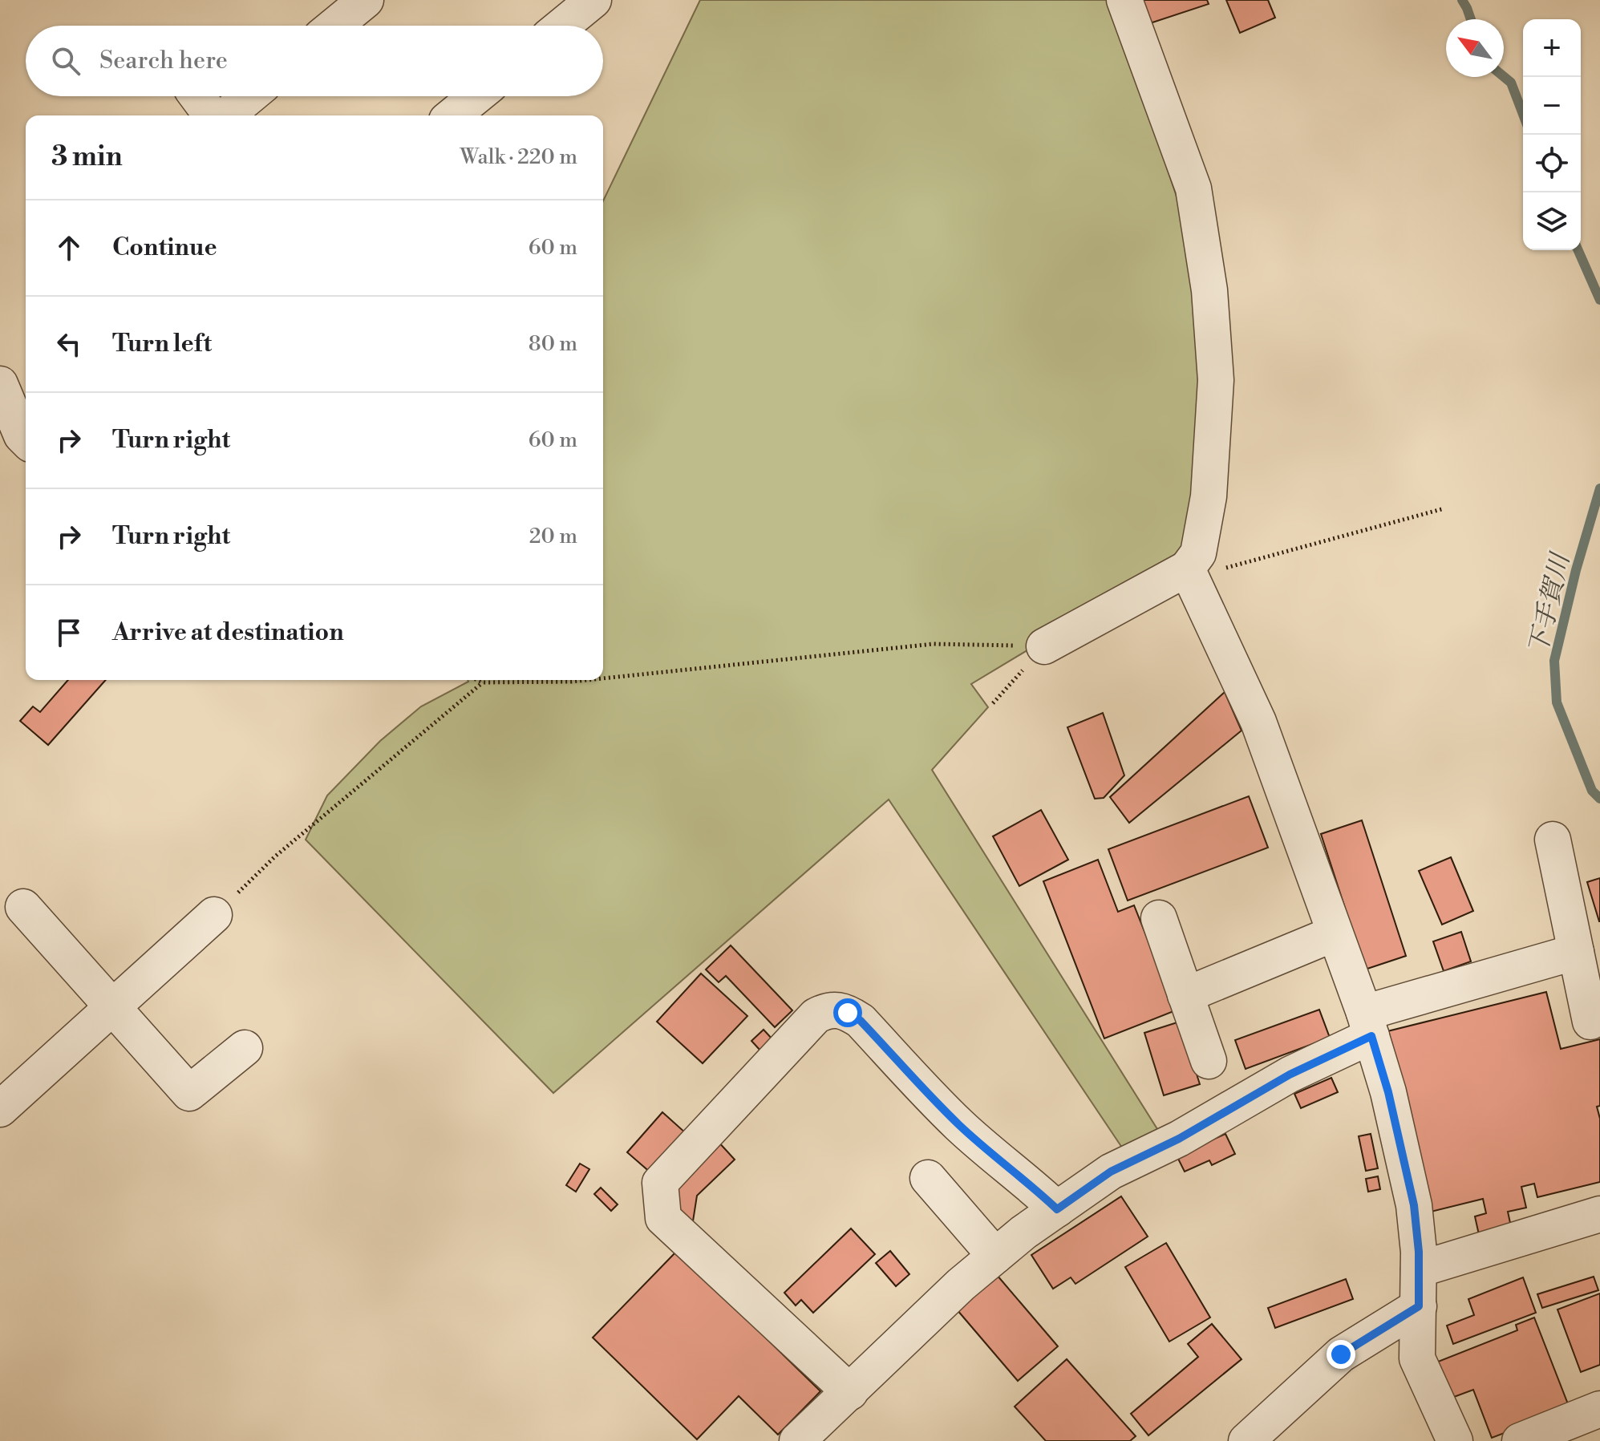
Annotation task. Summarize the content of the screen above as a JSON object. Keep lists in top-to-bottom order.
{
  "water": ["下手賀川"],
  "north": "top left",
  "page": {
    "map_buttons": ["+", "−"],
    "search": "Search here",
    "heading": ["3 min", "Walk · 220 m"],
    "list": [
      ["Continue", "60 m"],
      ["Turn left", "80 m"],
      ["Turn right", "60 m"],
      ["Turn right", "20 m"],
      "Arrive at destination"
    ]
  }
}
